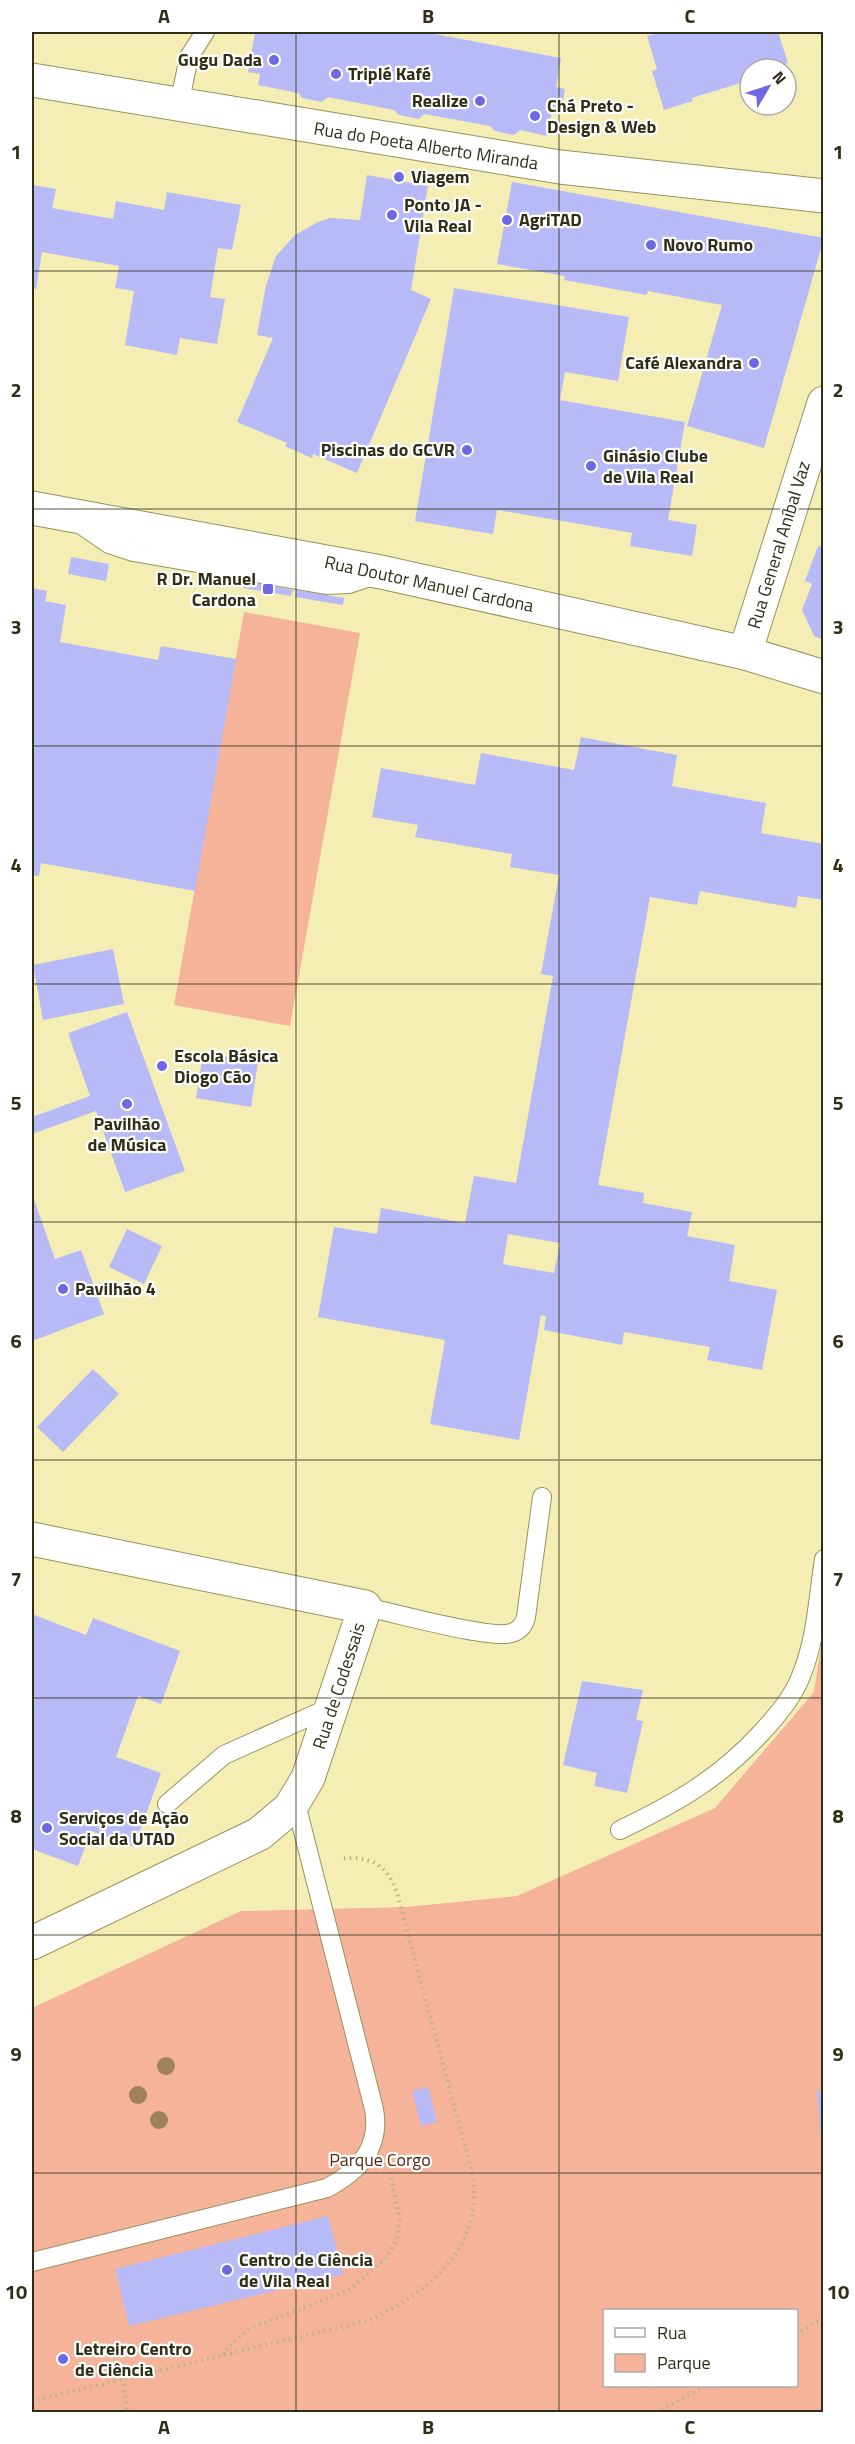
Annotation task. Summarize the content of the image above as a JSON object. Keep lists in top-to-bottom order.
{
  "streets": {
    "street": [
      "Rua do Poeta Alberto Miranda",
      "Rua General Aníbal Vaz",
      "Rua Doutor Manuel Cardona",
      "Rua de Codessais"
    ]
  },
  "crossings": [
    ["Rua General Aníbal Vaz", "Rua Doutor Manuel Cardona"]
  ],
  "parks": ["Parque Corgo"],
  "places": {
    "other": [
      "Gugu Dada",
      "Triplé Kafé",
      "Realize",
      "Chá Preto - Design & Web",
      "Viagem",
      "Ponto JA - Vila Real",
      "AgriTAD",
      "Novo Rumo",
      "Café Alexandra",
      "Piscinas do GCVR",
      "Ginásio Clube de Vila Real",
      "Escola Básica Diogo Cão",
      "Pavilhão de Música",
      "Pavilhão 4",
      "Serviços de Ação Social da UTAD",
      "Centro de Ciência de Vila Real",
      "Letreiro Centro de Ciência"
    ],
    "transit": ["R Dr. Manuel Cardona"]
  },
  "legend": ["Rua", "Parque"],
  "north": "top right",
  "grid": {
    "columns": ["A", "B", "C"],
    "rows": [
      "1",
      "2",
      "3",
      "4",
      "5",
      "6",
      "7",
      "8",
      "9",
      "10"
    ]
  }
}
